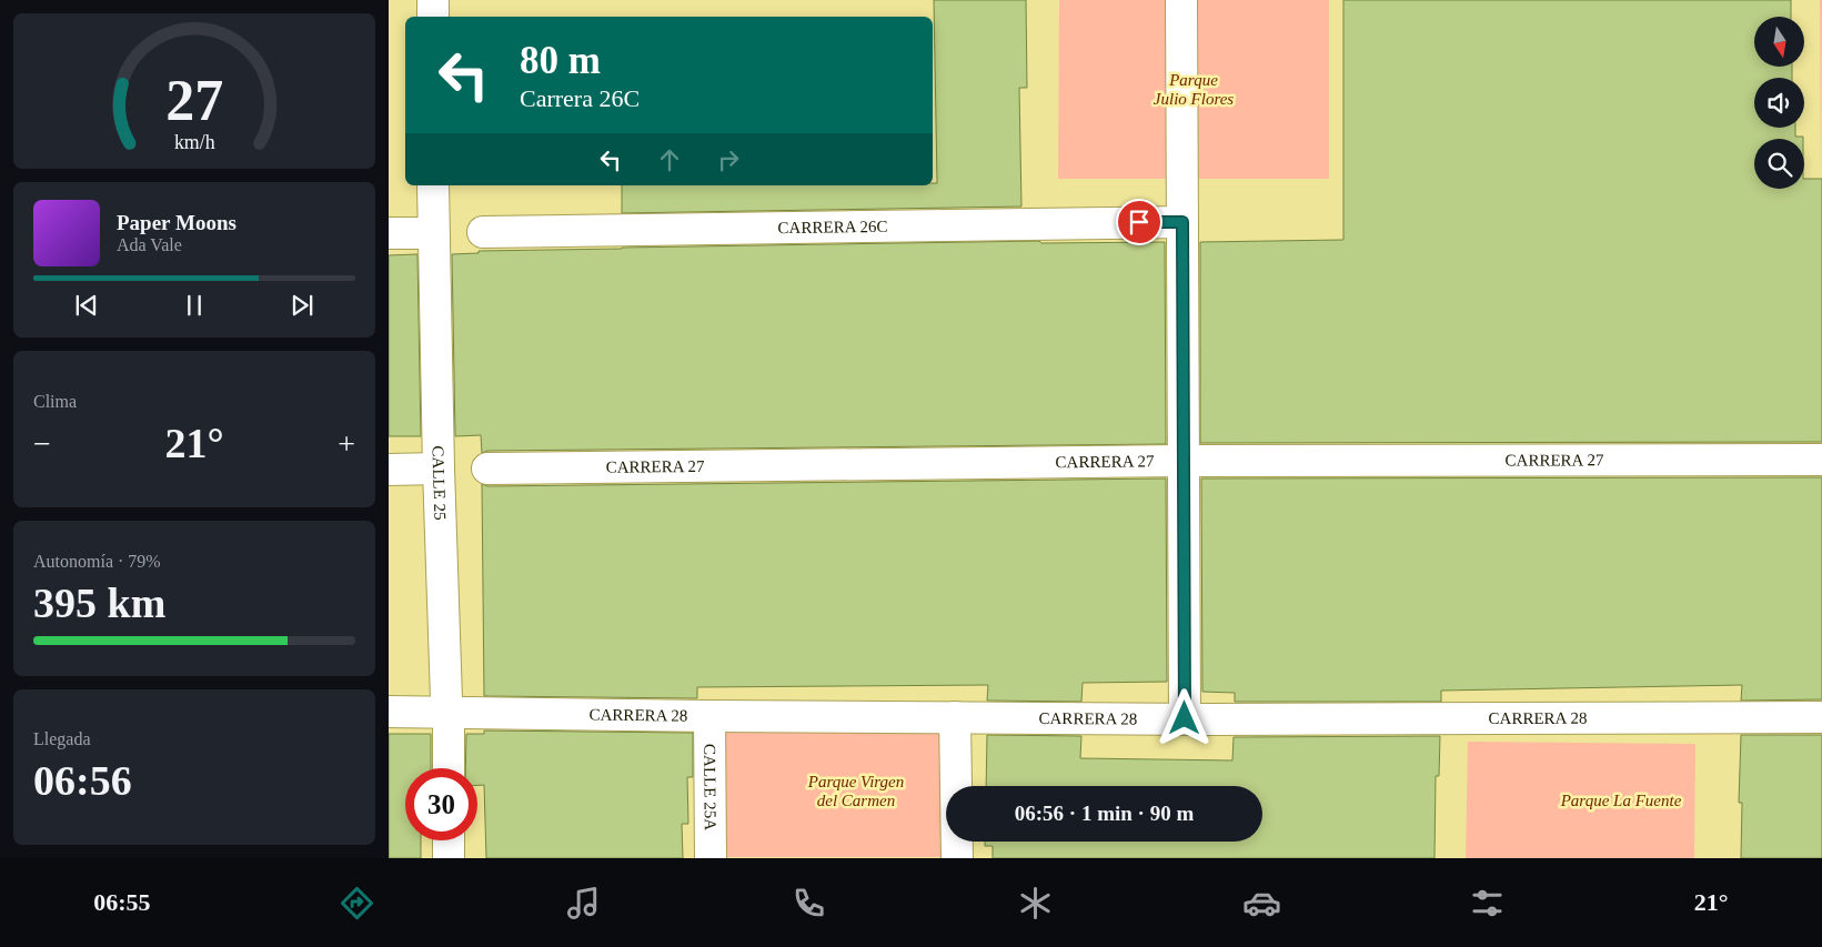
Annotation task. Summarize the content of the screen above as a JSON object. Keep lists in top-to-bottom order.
{
  "streets": {
    "street": [
      "CARRERA 26C",
      "CARRERA 27",
      "CALLE 25",
      "CARRERA 28",
      "CALLE 25A"
    ]
  },
  "crossings": [
    ["CALLE 25", "CARRERA 28"],
    ["CARRERA 28", "CALLE 25A"]
  ],
  "parks": ["Parque Julio Flores", "Parque Virgen del Carmen", "Parque La Fuente"],
  "north": "bottom",
  "page": {
    "turn": ["80 m", "Carrera 26C"],
    "song": ["Paper Moons", "Ada Vale"],
    "tile": [
      "Clima",
      ["Autonomía · 79%", "395 km"],
      ["Llegada", "06:56"]
    ],
    "heat": ["−", "21°", "+"],
    "limit": "30",
    "trip": "06:56 · 1 min · 90 m",
    "tabs": ["06:55", "21°"],
    "gauge": ["27", "km/h"]
  }
}
